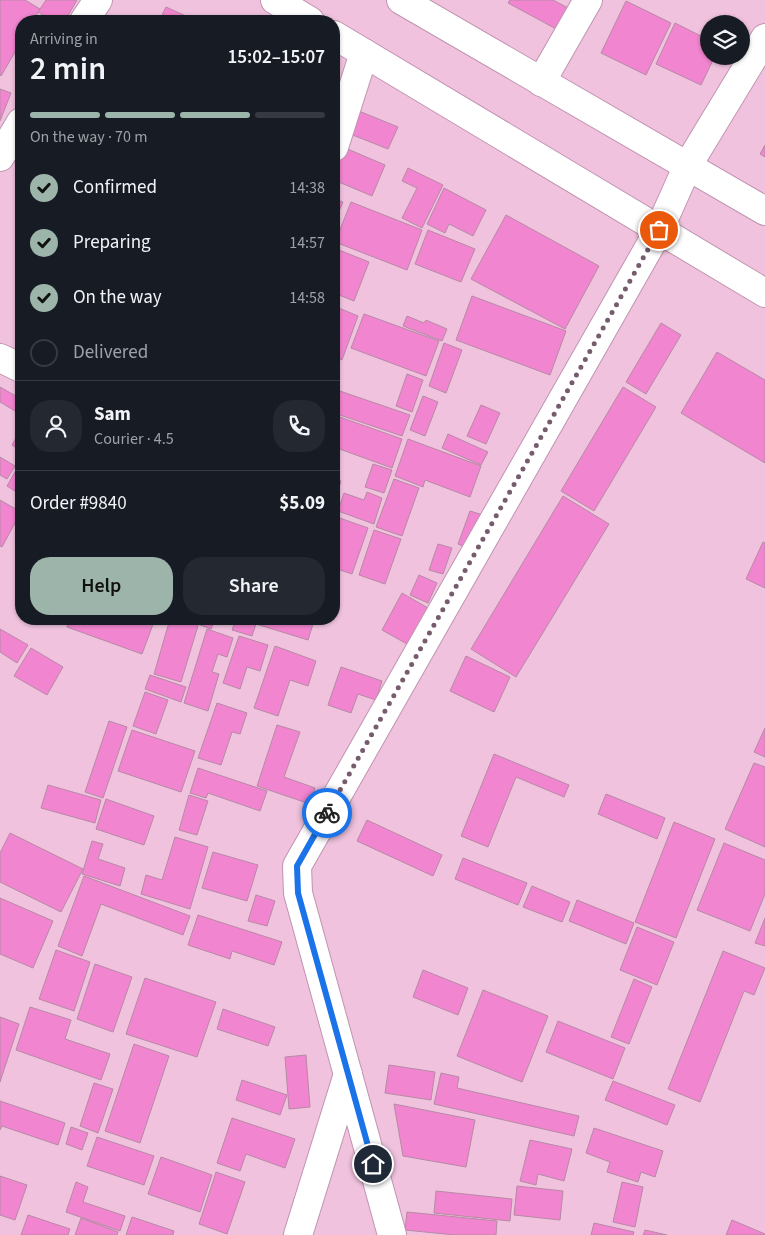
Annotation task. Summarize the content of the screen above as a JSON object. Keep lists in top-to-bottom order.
{
  "page": {
    "heading": ["2 min", "Arriving in", "15:02–15:07"],
    "panel": [
      "Sam",
      "Courier · 4.5",
      "Order #9840",
      "$5.09"
    ],
    "bar": "On the way · 70 m",
    "list": [
      ["Confirmed", "14:38"],
      ["Preparing", "14:57"],
      ["On the way", "14:58"],
      "Delivered"
    ],
    "buttons": ["Help", "Share"]
  }
}
